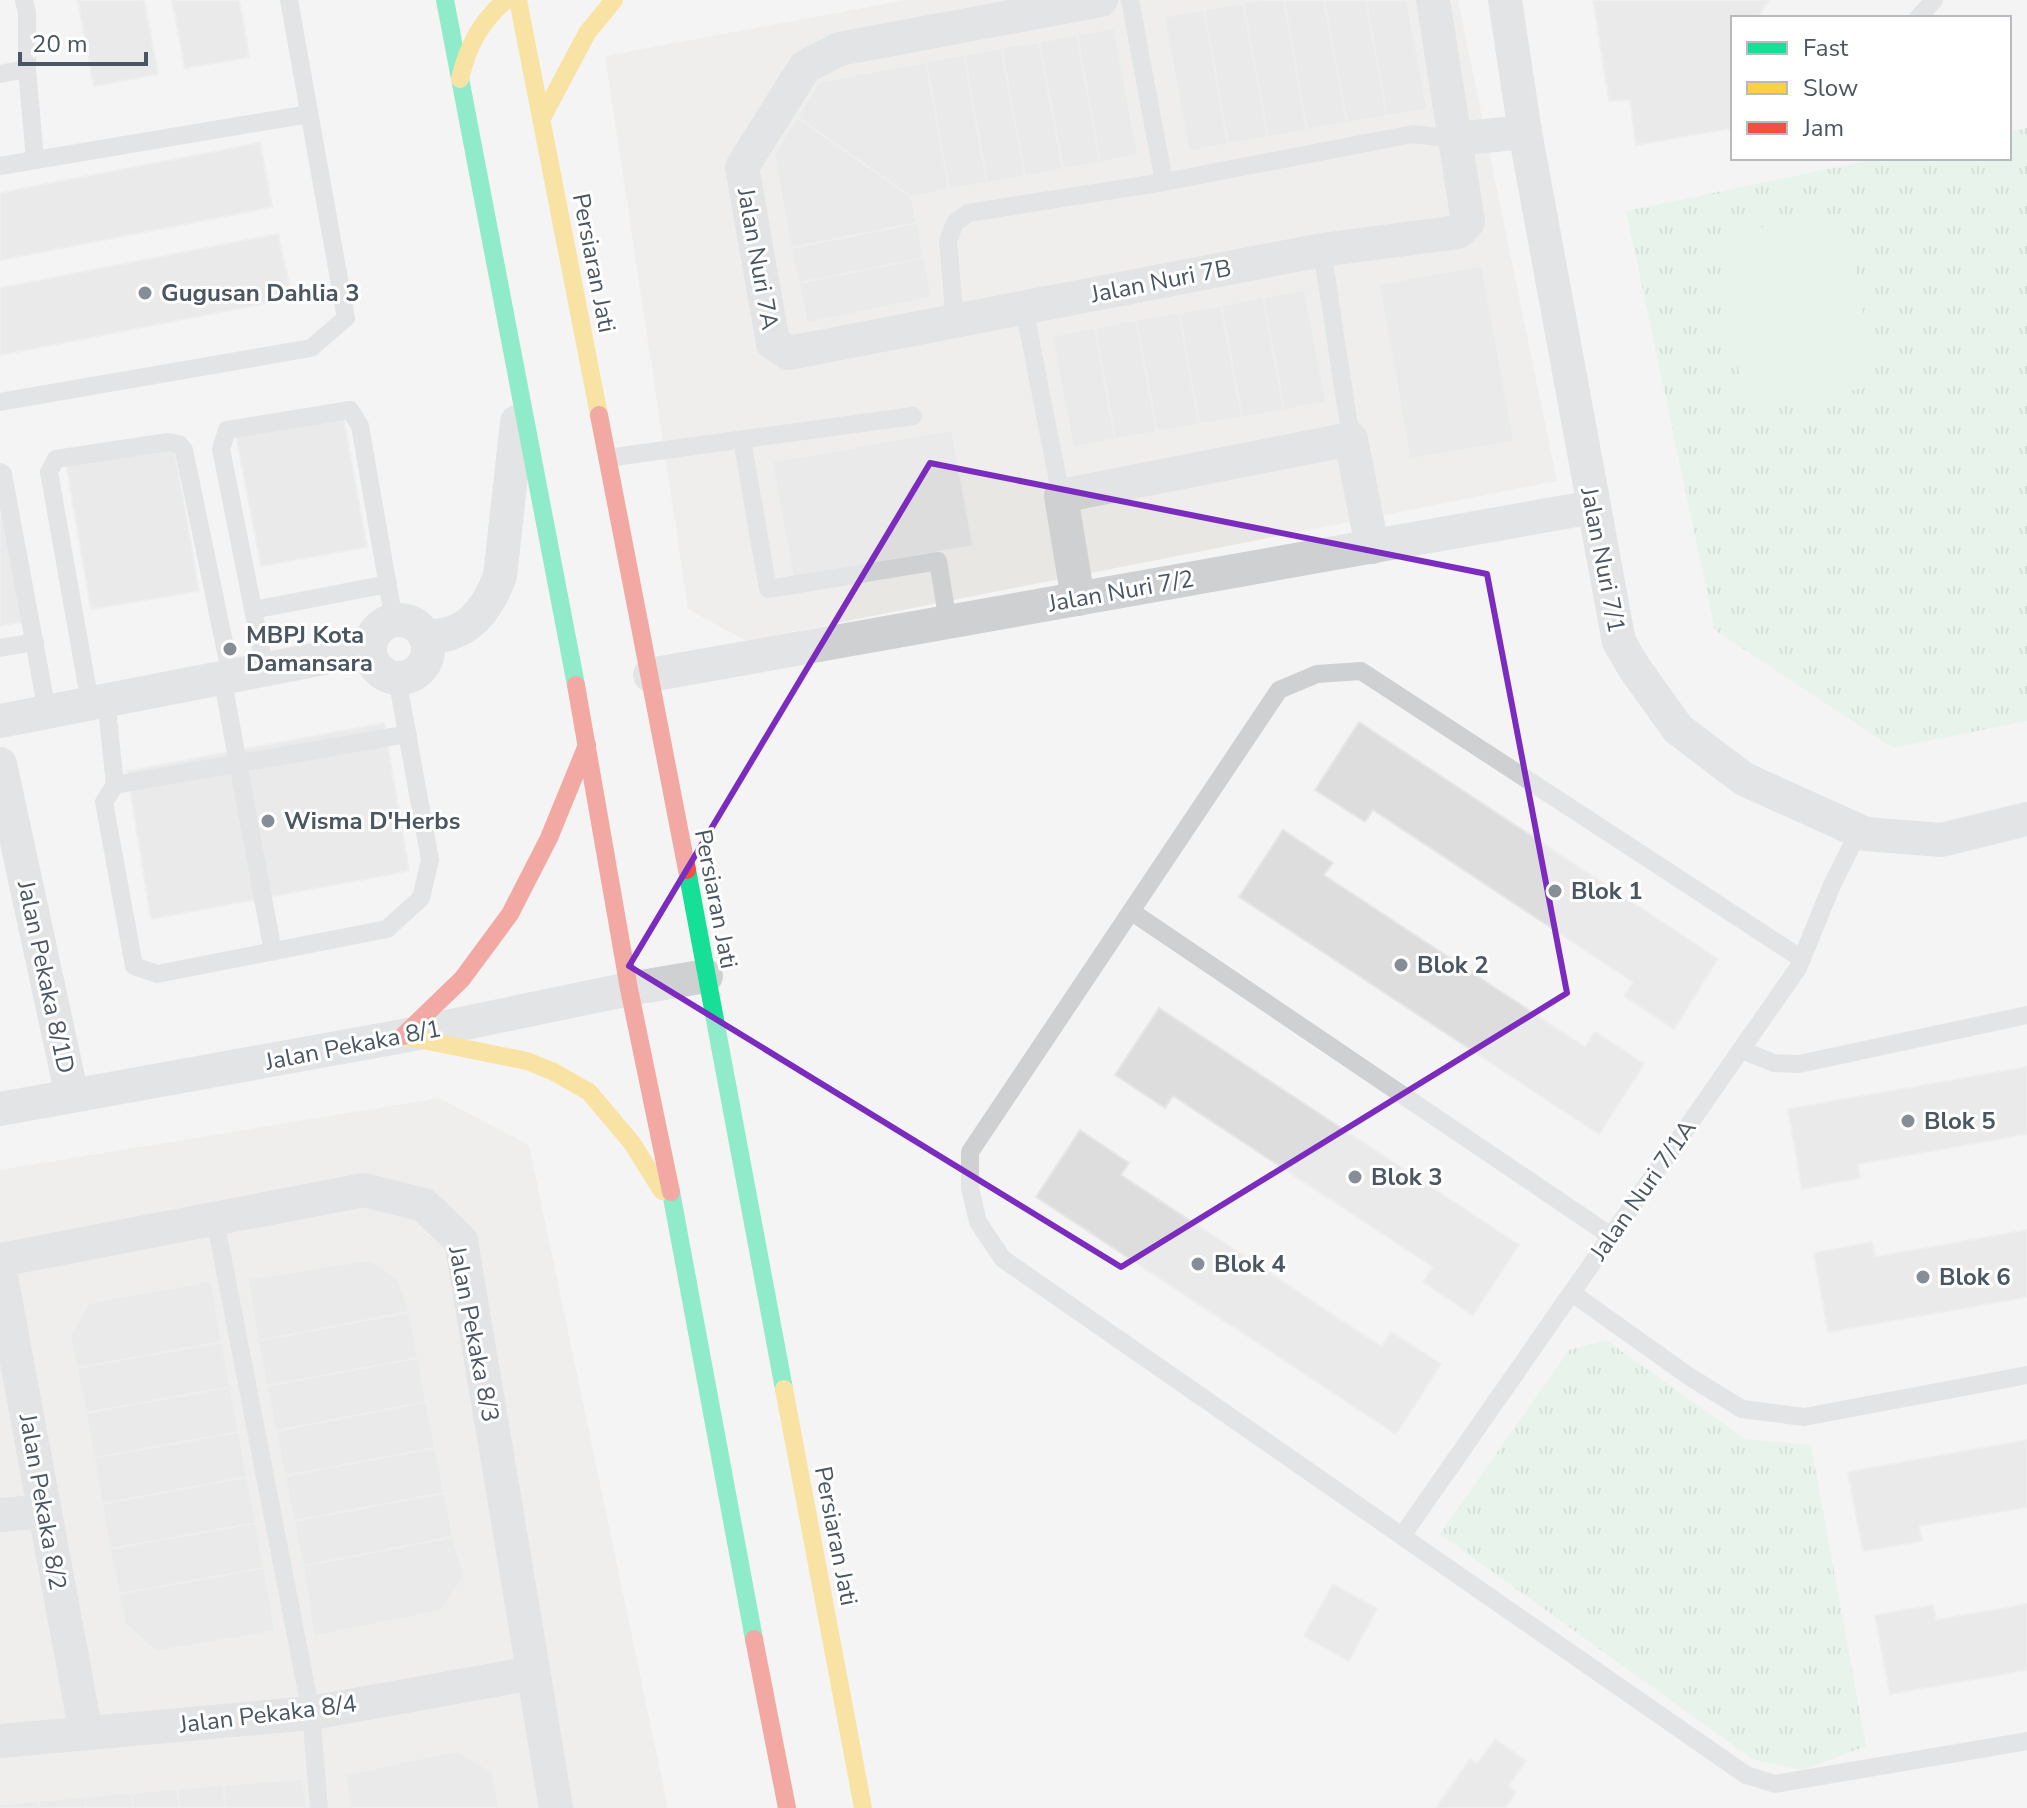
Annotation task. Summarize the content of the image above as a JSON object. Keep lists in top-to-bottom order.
{
  "streets": {
    "main road": ["Persiaran Jati"],
    "street": [
      "Jalan Nuri 7A",
      "Jalan Nuri 7B",
      "Jalan Nuri 7/1",
      "Jalan Nuri 7/2",
      "Jalan Pekaka 8/1D",
      "Jalan Pekaka 8/1",
      "Jalan Pekaka 8/3",
      "Jalan Pekaka 8/2",
      "Jalan Pekaka 8/4"
    ],
    "lane": ["Jalan Nuri 7/1A"]
  },
  "crossings": [
    ["Jalan Nuri 7A", "Jalan Nuri 7B"],
    ["Persiaran Jati", "Jalan Nuri 7/2"],
    ["Persiaran Jati", "Jalan Pekaka 8/1"],
    ["Jalan Nuri 7/1", "Jalan Nuri 7/2"],
    ["Jalan Nuri 7/1", "Jalan Nuri 7/1A"],
    ["Jalan Pekaka 8/1D", "Jalan Pekaka 8/1"],
    ["Jalan Pekaka 8/3", "Jalan Pekaka 8/4"],
    ["Jalan Pekaka 8/2", "Jalan Pekaka 8/4"]
  ],
  "places": [
    "Gugusan Dahlia 3",
    "MBPJ Kota Damansara",
    "Wisma D'Herbs",
    "Blok 1",
    "Blok 2",
    "Blok 5",
    "Blok 3",
    "Blok 4",
    "Blok 6"
  ],
  "legend": ["Fast", "Slow", "Jam"],
  "scale_bar": "20 m"
}
